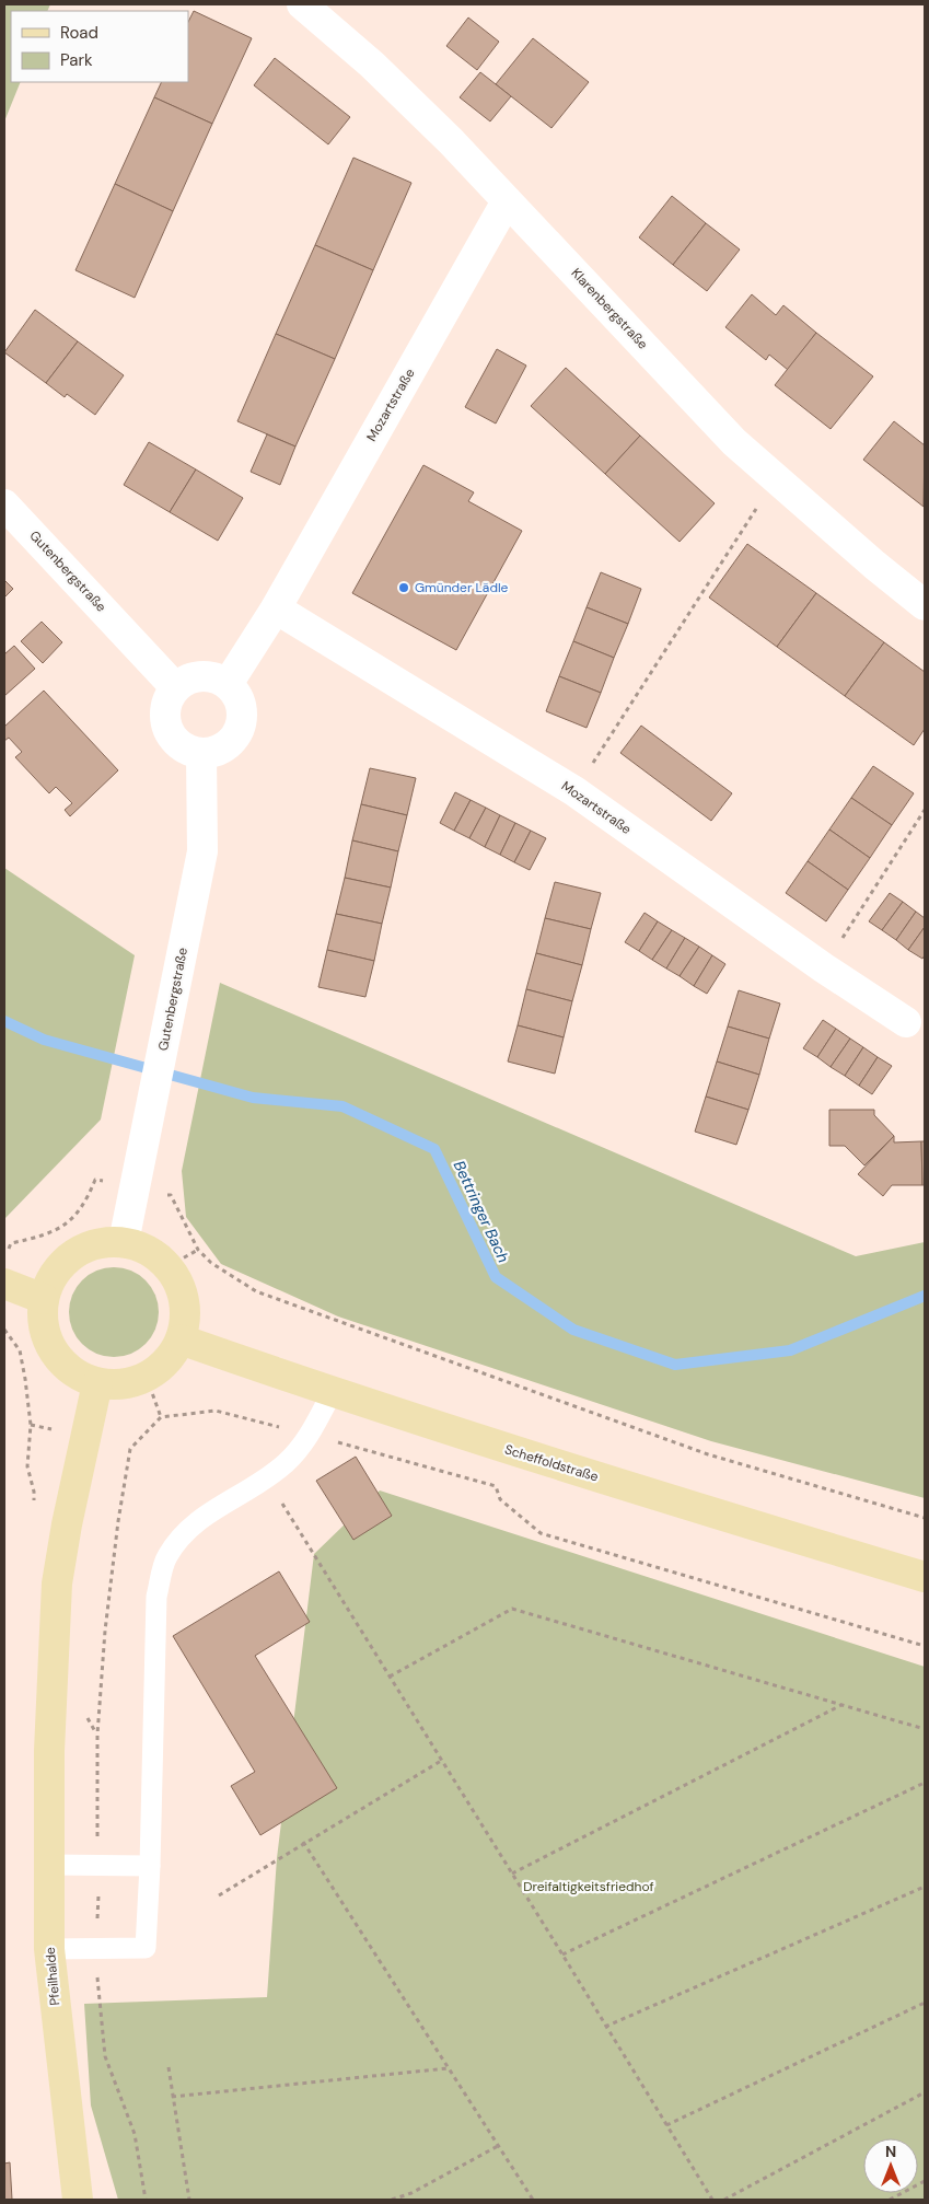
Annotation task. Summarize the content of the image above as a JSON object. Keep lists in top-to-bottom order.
{
  "streets": {
    "main road": ["Scheffoldstraße", "Pfeilhalde"],
    "street": ["Klarenbergstraße", "Mozartstraße", "Gutenbergstraße"]
  },
  "crossings": [
    ["Klarenbergstraße", "Mozartstraße"],
    ["Mozartstraße", "Gutenbergstraße"],
    ["Gutenbergstraße", "Scheffoldstraße"],
    ["Gutenbergstraße", "Pfeilhalde"],
    ["Scheffoldstraße", "Pfeilhalde"]
  ],
  "water": ["Bettringer Bach"],
  "parks": ["Dreifaltigkeitsfriedhof"],
  "places": ["Gmünder Lädle"],
  "legend": ["Road", "Park"],
  "north": "top"
}
